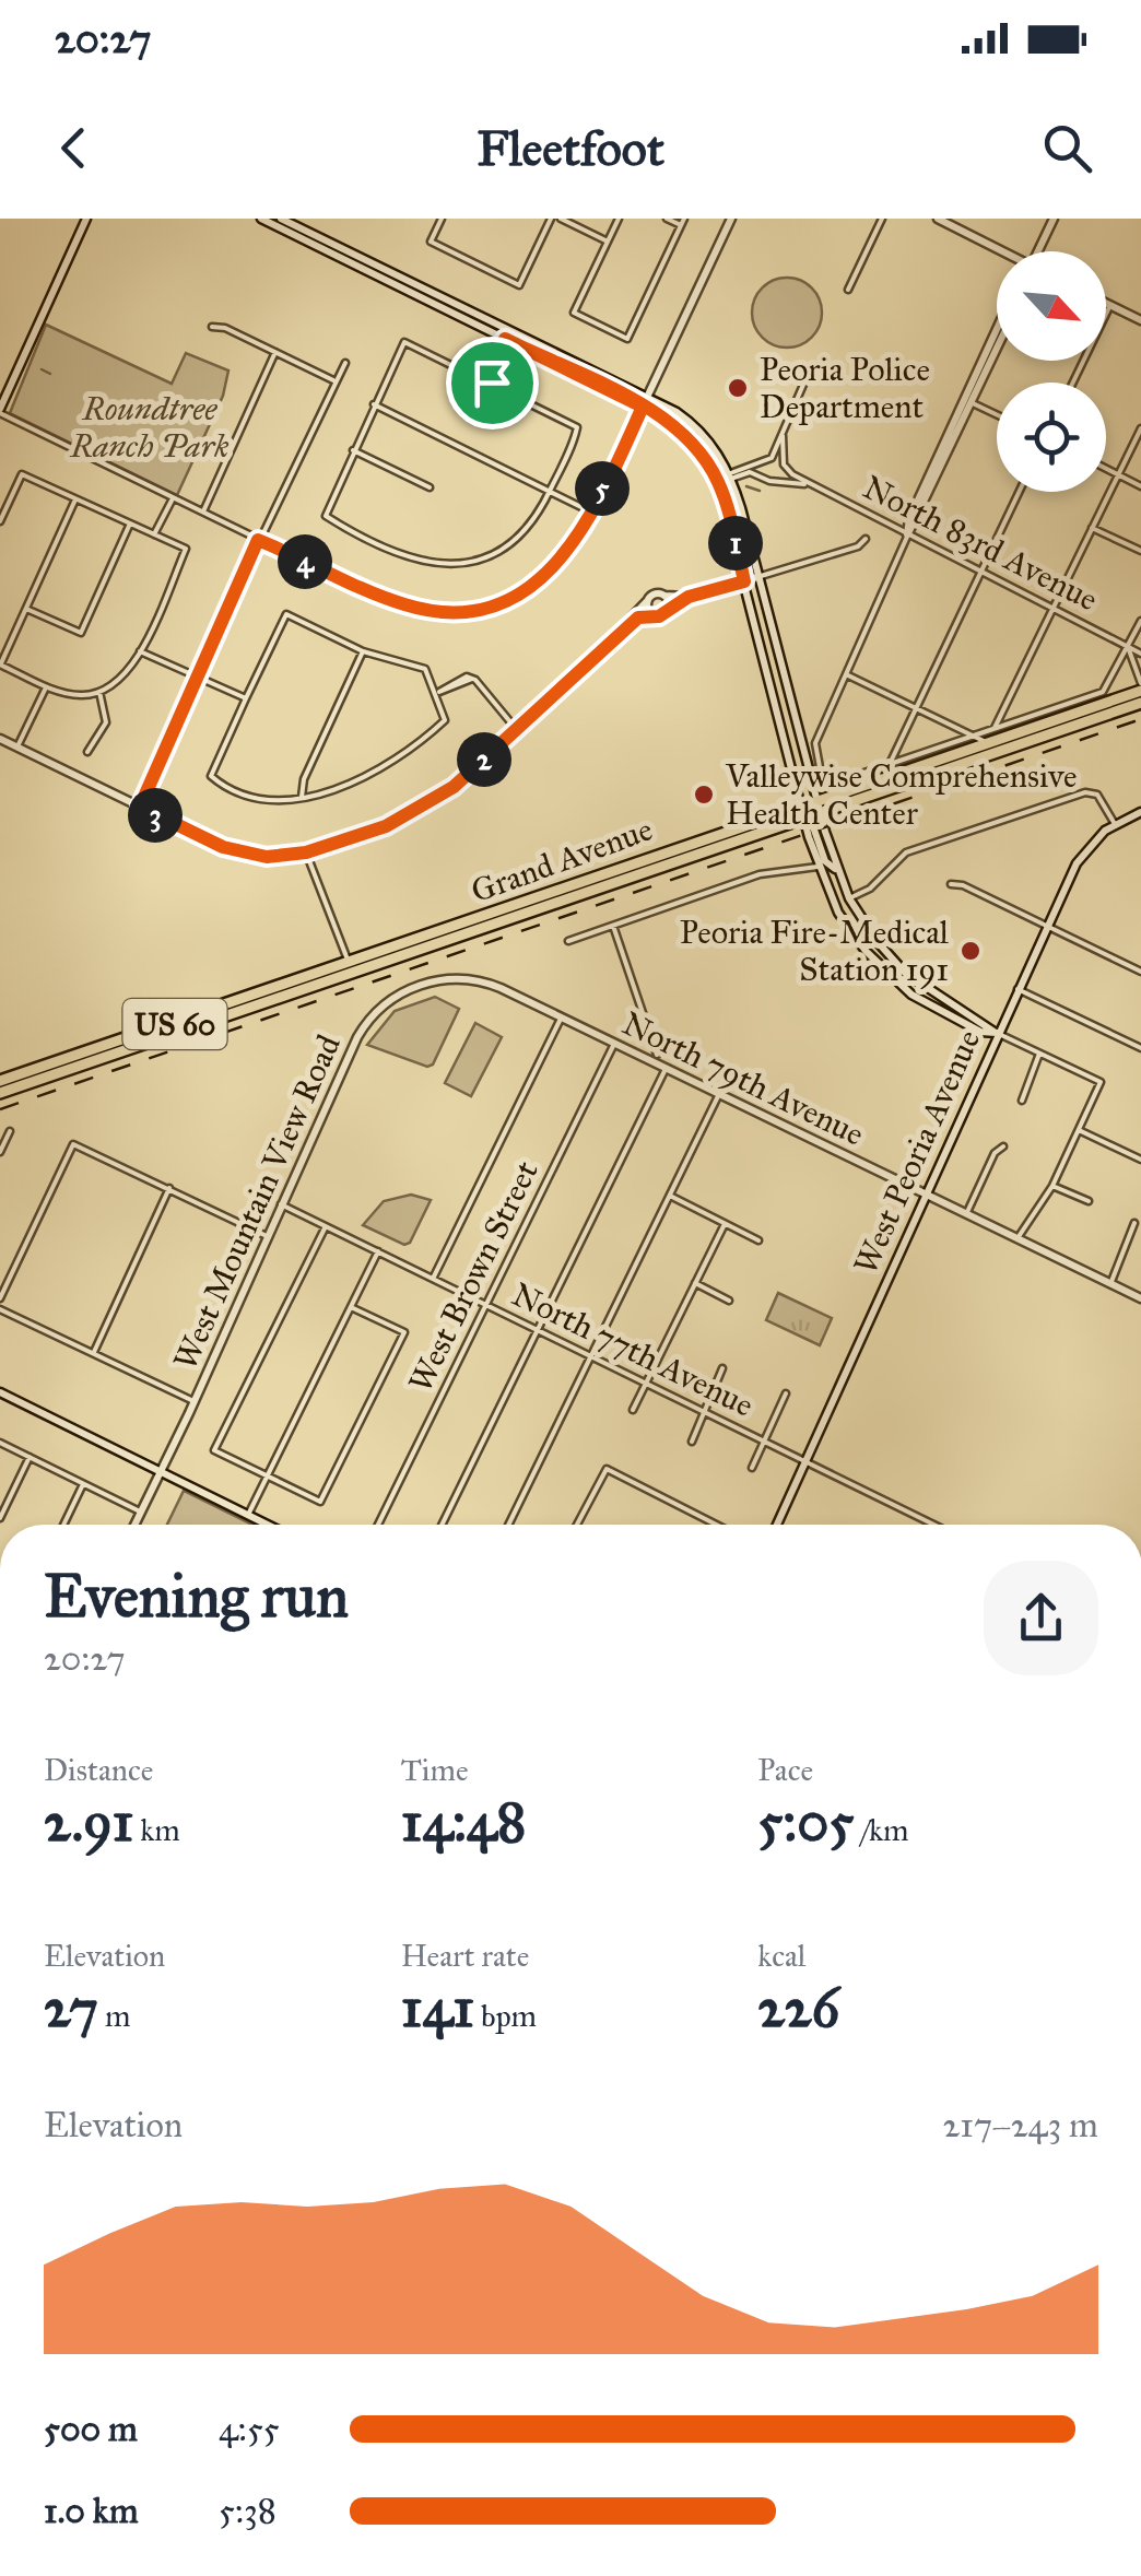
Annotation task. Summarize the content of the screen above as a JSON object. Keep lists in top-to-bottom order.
{
  "streets": {
    "highway": ["Grand Avenue", "US 60"],
    "main road": ["North 79th Avenue", "West Peoria Avenue", "West Mountain View Road"],
    "street": ["North 83rd Avenue", "West Brown Street", "North 77th Avenue"]
  },
  "crossings": [
    ["North 79th Avenue", "West Peoria Avenue"],
    ["North 79th Avenue", "West Mountain View Road"],
    ["North 79th Avenue", "West Brown Street"],
    ["West Peoria Avenue", "North 77th Avenue"],
    ["West Mountain View Road", "North 77th Avenue"],
    ["West Brown Street", "North 77th Avenue"]
  ],
  "parks": ["Roundtree Ranch Park"],
  "places": ["Peoria Police Department", "Valleywise Comprehensive Health Center", "Peoria Fire-Medical Station 191"],
  "north": "bottom right",
  "page": {
    "status": "20:27",
    "header": "Fleetfoot",
    "pins": [
      "5",
      "1",
      "4",
      "2",
      "3"
    ],
    "heading": ["Evening run", "20:27"],
    "stats": [
      ["Distance", "2.91 km"],
      ["Time", "14:48"],
      ["Pace", "5:05 /km"],
      ["Elevation", "27 m"],
      ["Heart rate", "141 bpm"],
      ["kcal", "226"]
    ],
    "chart": ["Elevation", "217–243 m"],
    "list": [
      {
        "name": "500 m",
        "note": "4:55"
      },
      {
        "name": "1.0 km",
        "note": "5:38"
      }
    ]
  }
}
